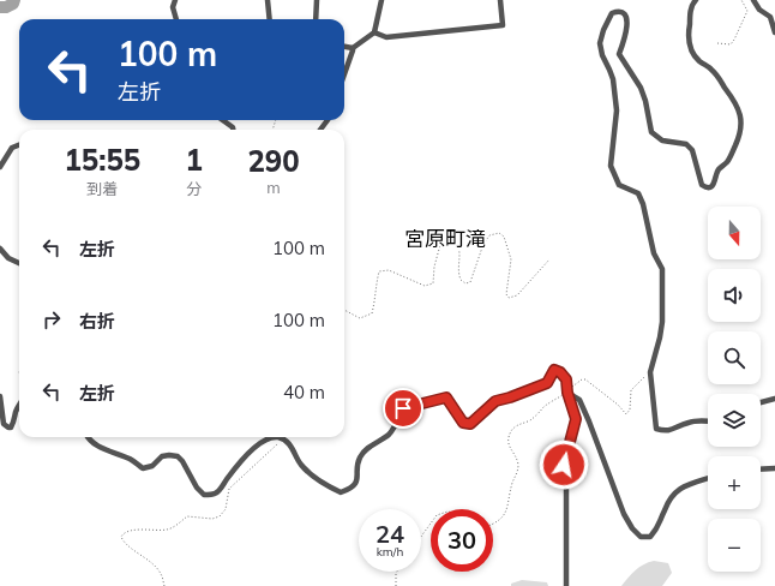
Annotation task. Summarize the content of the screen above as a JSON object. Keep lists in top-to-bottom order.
{
  "districts": ["宮原町滝"],
  "north": "bottom",
  "page": {
    "turn": ["100 m", "左折"],
    "eta": [
      "15:55",
      "到着",
      "1",
      "分",
      "290",
      "m"
    ],
    "map_buttons": ["+", "−"],
    "list": [
      {
        "name": "左折",
        "value": "100 m"
      },
      {
        "name": "右折",
        "value": "100 m"
      },
      {
        "name": "左折",
        "value": "40 m"
      }
    ],
    "speed": "24 km/h",
    "limit": "30"
  }
}
